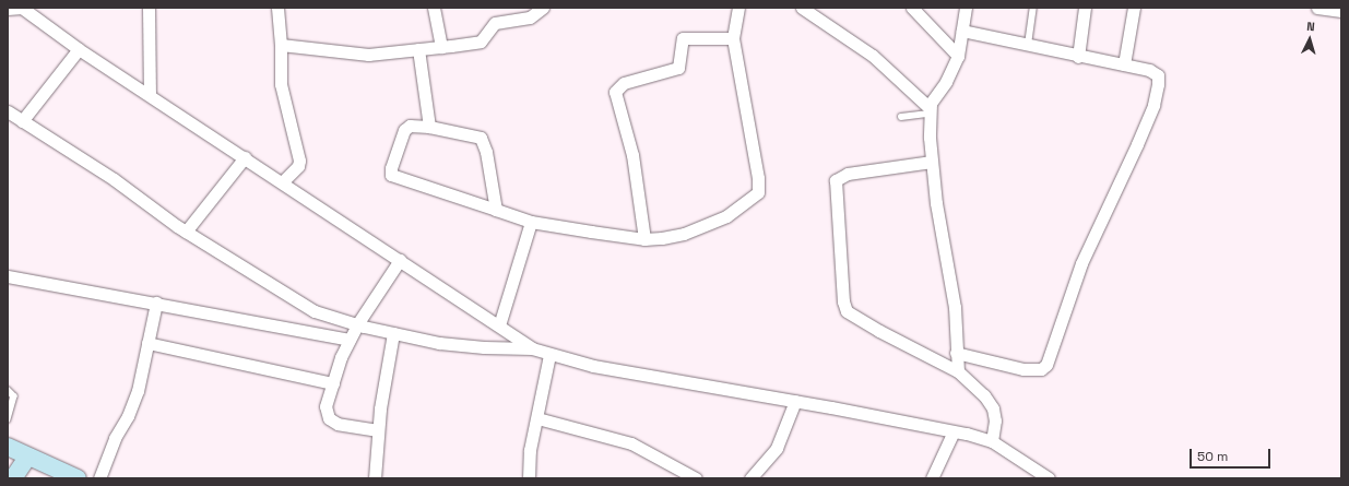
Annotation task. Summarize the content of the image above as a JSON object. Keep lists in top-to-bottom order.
{
  "scale_bar": "50 m",
  "north": "top"
}
